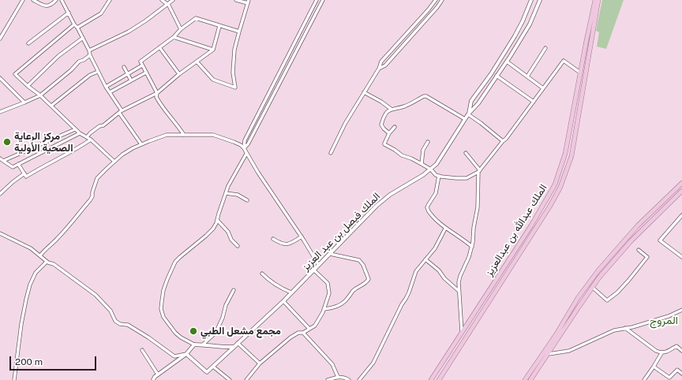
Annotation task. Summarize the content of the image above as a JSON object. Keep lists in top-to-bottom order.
{
  "streets": {
    "main road": ["الملك عبدالله بن عبدالعزيز"],
    "street": ["الملك فيصل بن عبد العزيز"]
  },
  "districts": ["المروج"],
  "places": ["مركز الرعاية الصحية الأولية", "مجمع مشعل الطبي"],
  "scale_bar": "200 m"
}
